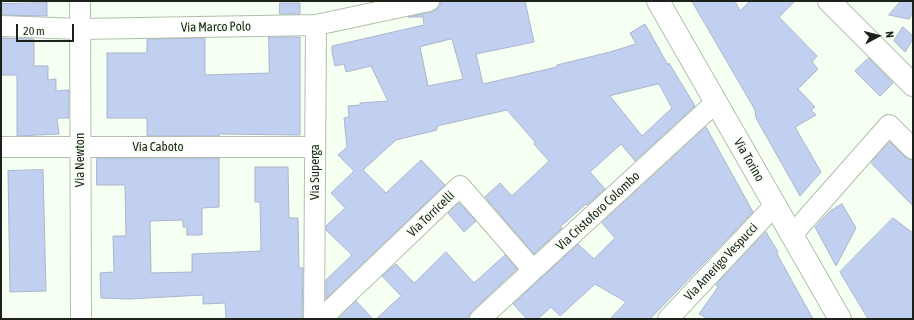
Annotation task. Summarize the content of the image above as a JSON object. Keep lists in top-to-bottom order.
{
  "streets": {
    "street": [
      "Via Marco Polo",
      "Via Caboto",
      "Via Newton",
      "Via Torino",
      "Via Superga",
      "Via Cristoforo Colombo",
      "Via Torricelli",
      "Via Amerigo Vespucci"
    ]
  },
  "crossings": [
    ["Via Marco Polo", "Via Newton"],
    ["Via Marco Polo", "Via Superga"],
    ["Via Caboto", "Via Newton"],
    ["Via Caboto", "Via Superga"],
    ["Via Torino", "Via Cristoforo Colombo"],
    ["Via Torino", "Via Amerigo Vespucci"],
    ["Via Cristoforo Colombo", "Via Torricelli"]
  ],
  "scale_bar": "20 m",
  "north": "right"
}
